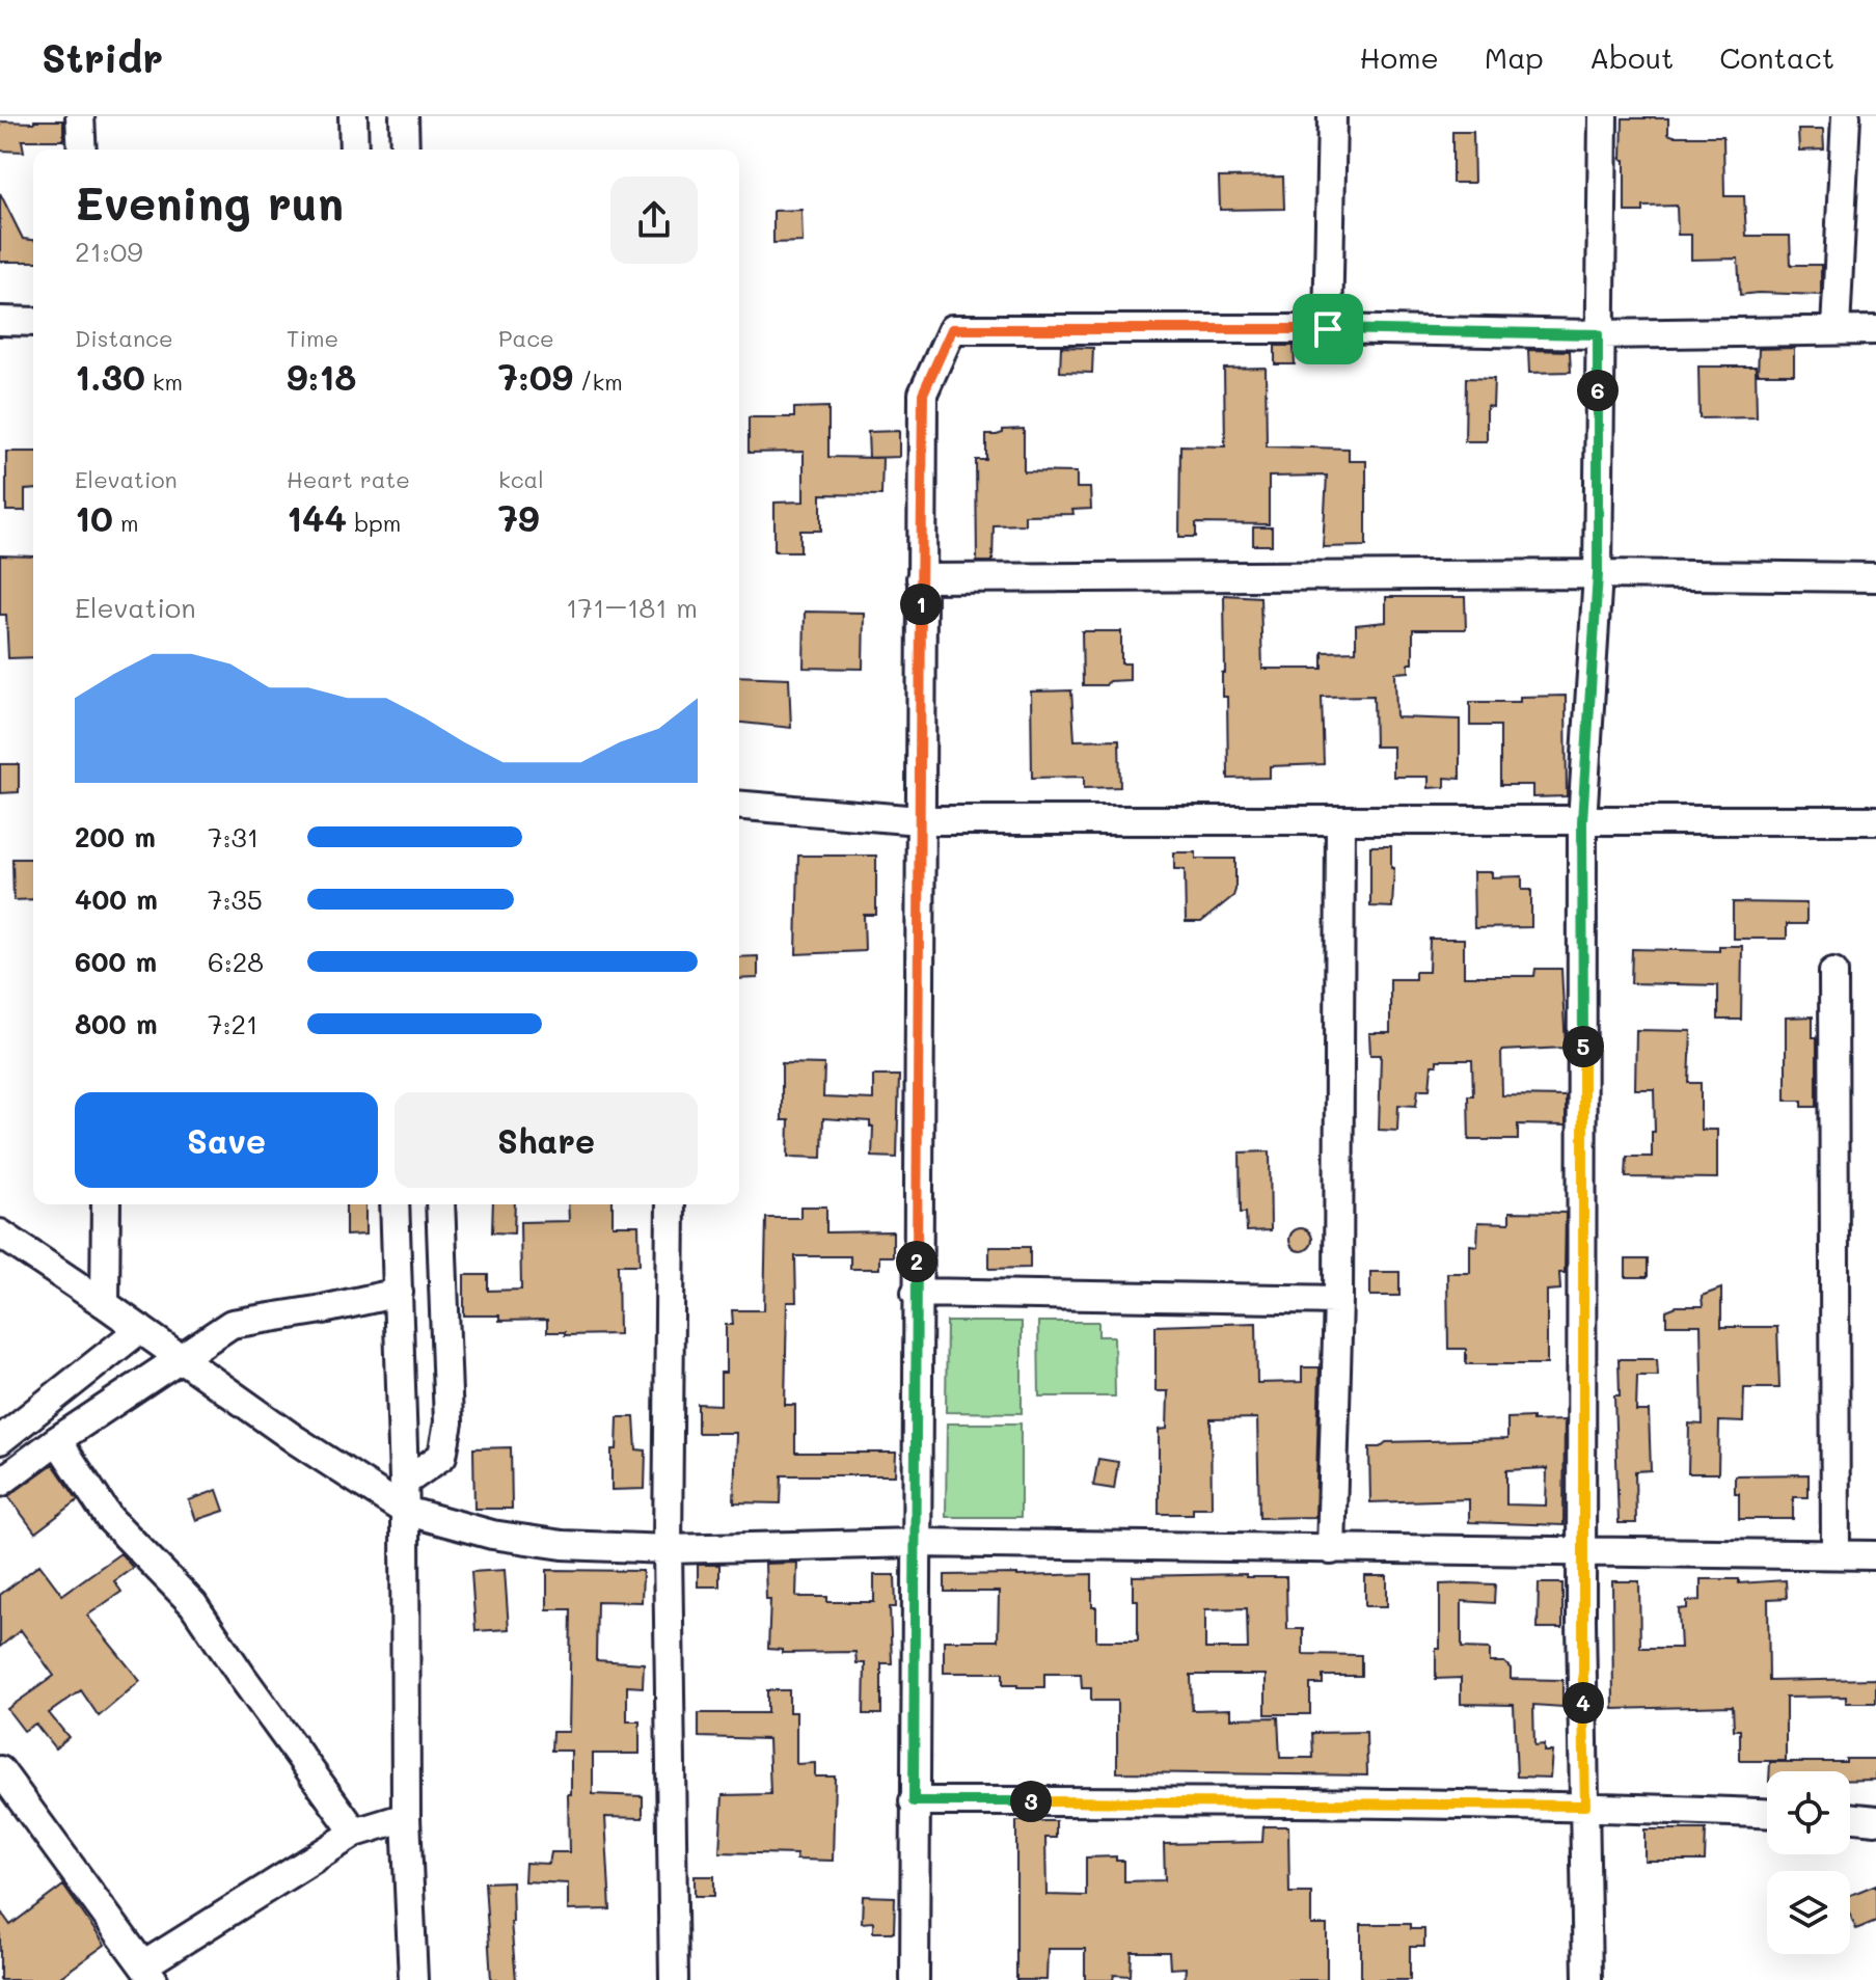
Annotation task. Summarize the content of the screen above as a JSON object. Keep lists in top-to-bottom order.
{
  "page": {
    "header": "Stridr",
    "nav": [
      "Home",
      "Map",
      "About",
      "Contact"
    ],
    "heading": ["Evening run", "21:09"],
    "stats": [
      ["Distance", "1.30 km"],
      ["Time", "9:18"],
      ["Pace", "7:09 /km"],
      ["Elevation", "10 m"],
      ["Heart rate", "144 bpm"],
      ["kcal", "79"]
    ],
    "pins": [
      "6",
      "1",
      "5",
      "2",
      "4",
      "3"
    ],
    "chart": ["Elevation", "171–181 m"],
    "list": [
      {
        "name": "200 m",
        "note": "7:31"
      },
      {
        "name": "400 m",
        "note": "7:35"
      },
      {
        "name": "600 m",
        "note": "6:28"
      },
      {
        "name": "800 m",
        "note": "7:21"
      }
    ],
    "buttons": ["Save", "Share"]
  }
}
